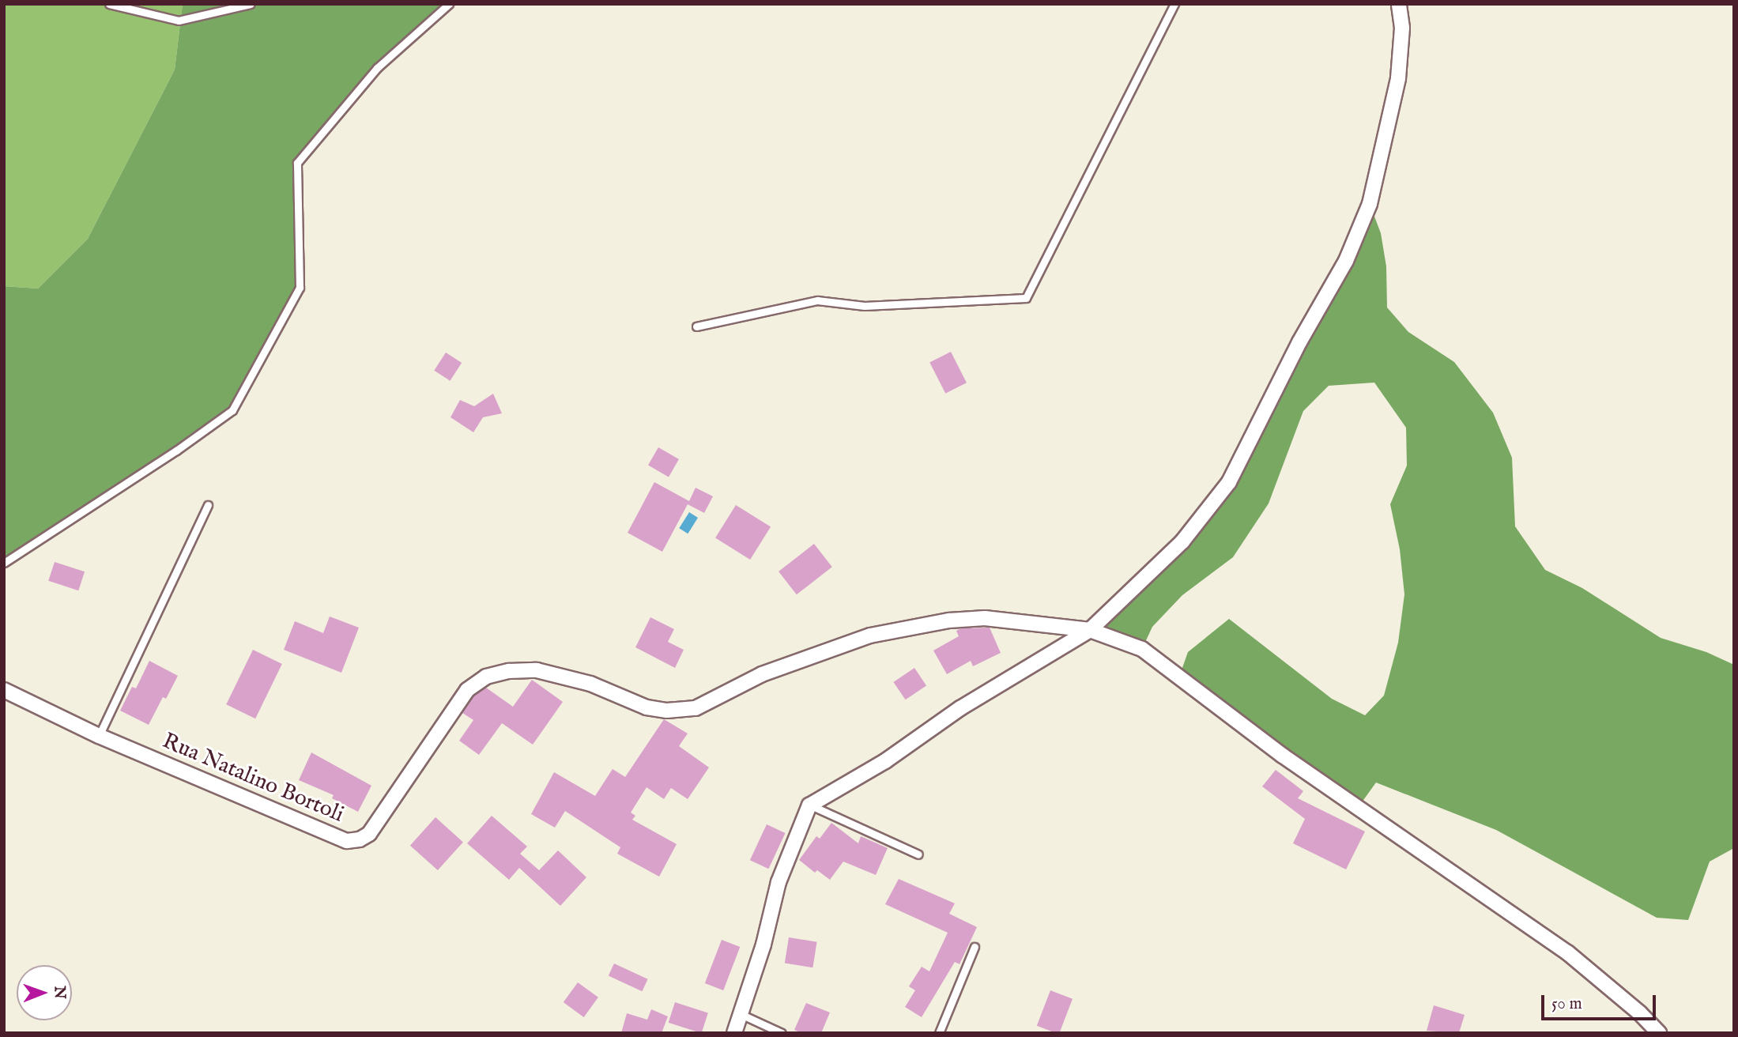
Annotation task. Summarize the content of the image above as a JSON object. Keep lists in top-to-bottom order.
{
  "streets": {
    "street": ["Rua Natalino Bortoli"]
  },
  "scale_bar": "50 m",
  "north": "right"
}
